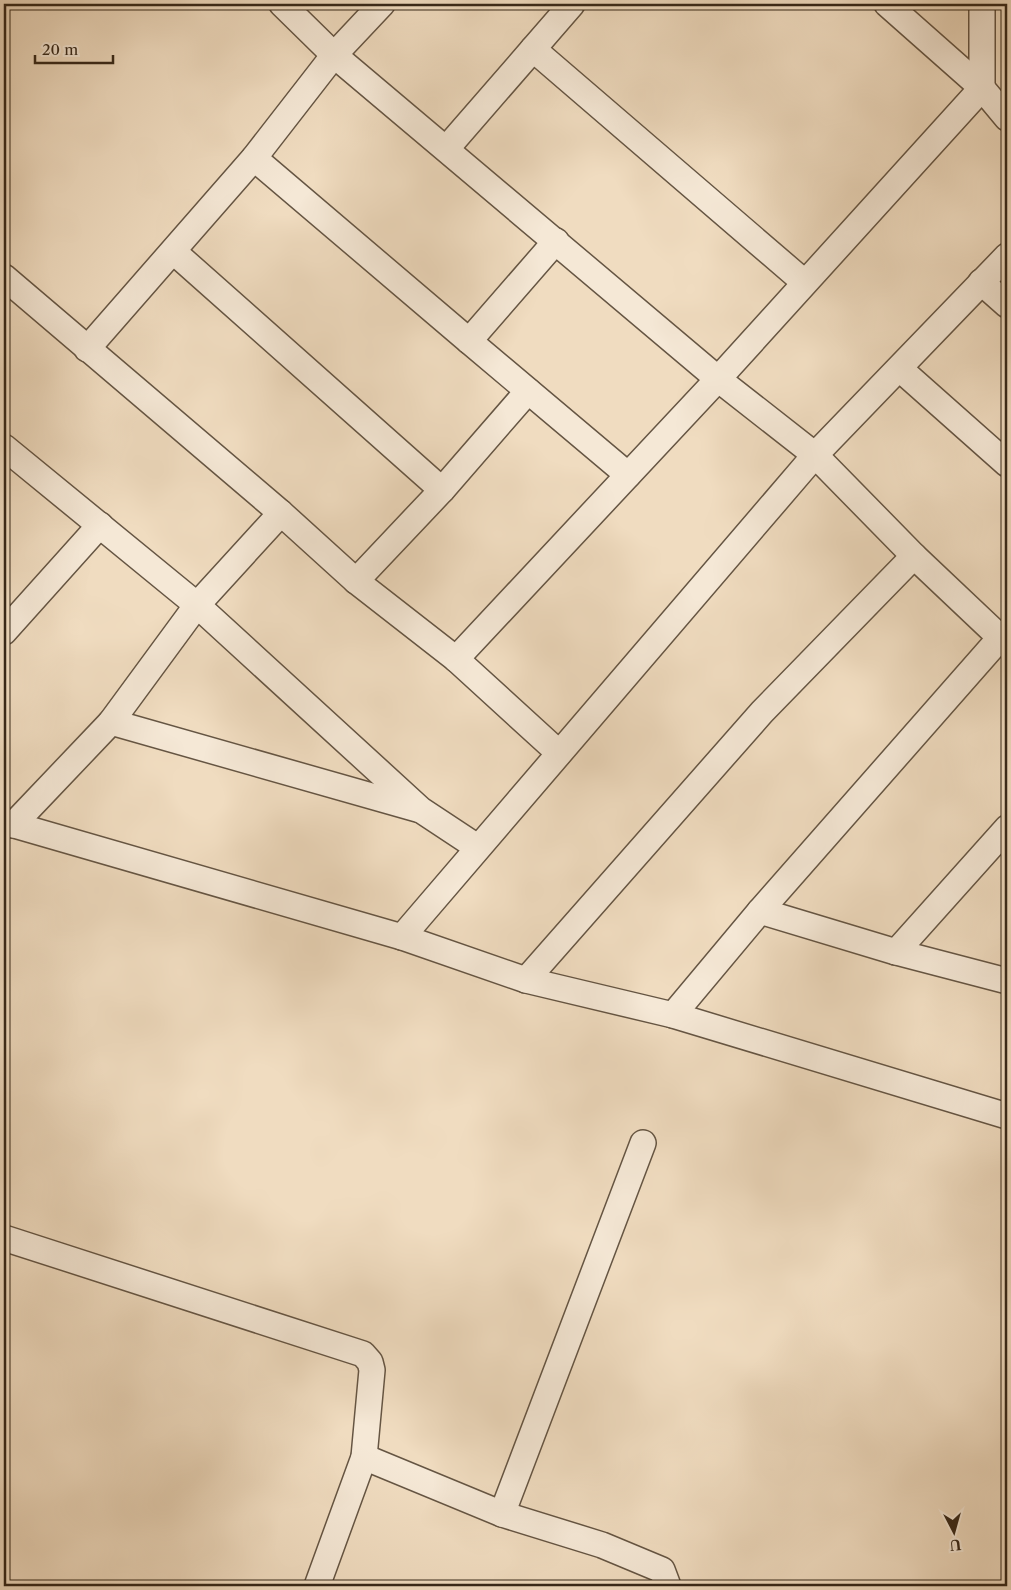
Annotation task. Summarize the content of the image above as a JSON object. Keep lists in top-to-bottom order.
{
  "scale_bar": "20 m",
  "north": "bottom"
}
